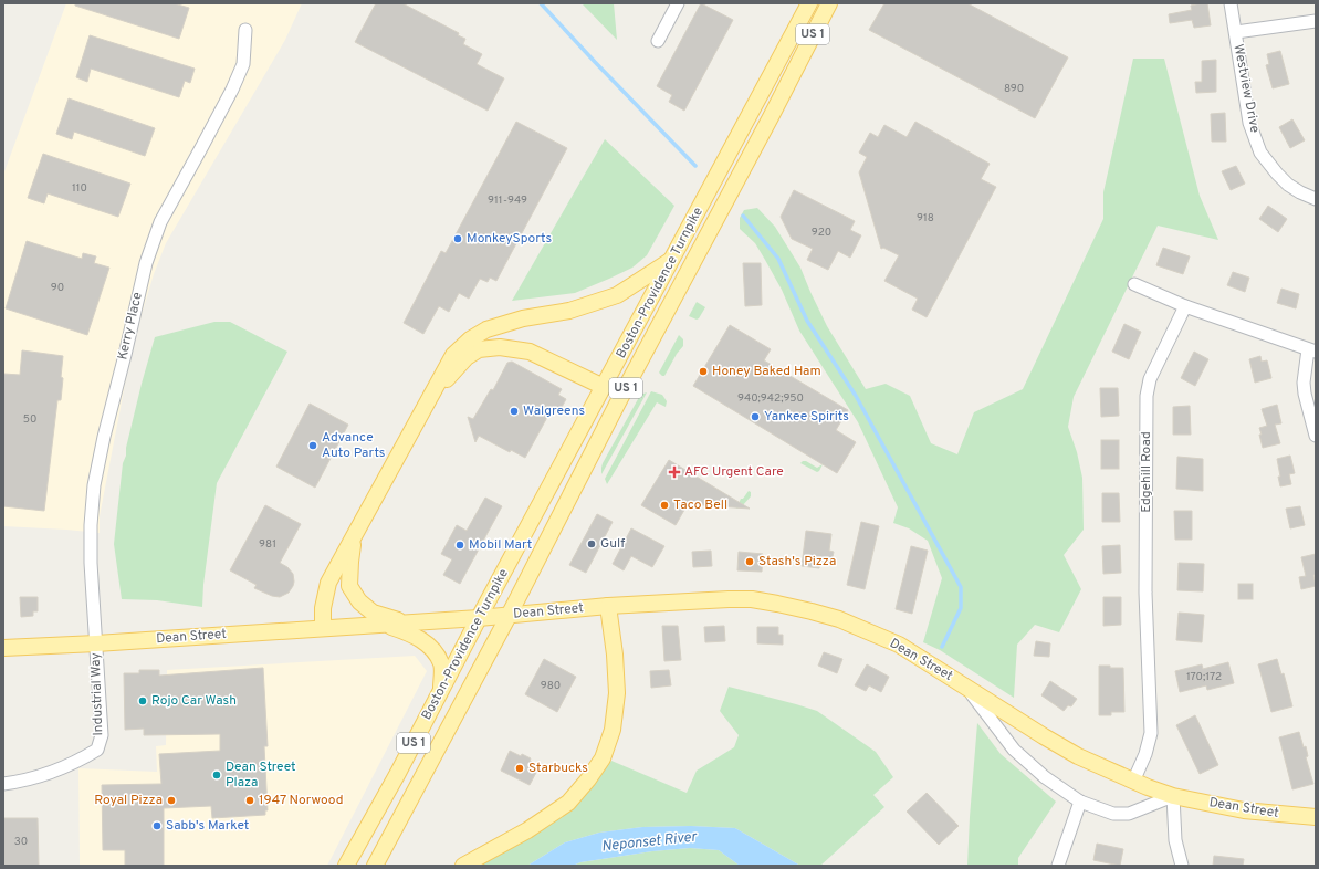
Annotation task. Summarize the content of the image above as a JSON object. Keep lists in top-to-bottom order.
{
  "streets": {
    "main road": ["US 1", "Boston-Providence Turnpike", "Dean Street"],
    "street": [
      "Westview Drive",
      "Kerry Place",
      "Edgehill Road",
      "Industrial Way"
    ]
  },
  "crossings": [
    ["Boston-Providence Turnpike", "Dean Street"],
    ["Kerry Place", "Dean Street"],
    ["Kerry Place", "Industrial Way"],
    ["Edgehill Road", "Dean Street"],
    ["Dean Street", "Industrial Way"]
  ],
  "water": ["Neponset River"],
  "places": {
    "other": [
      "MonkeySports",
      "Honey Baked Ham",
      "Walgreens",
      "Yankee Spirits",
      "Advance Auto Parts",
      "Taco Bell",
      "Gulf",
      "Mobil Mart",
      "Stash's Pizza",
      "Rojo Car Wash",
      "Starbucks",
      "Dean Street Plaza",
      "Royal Pizza",
      "1947 Norwood",
      "Sabb's Market"
    ],
    "health": ["AFC Urgent Care"]
  },
  "house_numbers": [
    "890",
    "110",
    "911-949",
    "918",
    "920",
    "90",
    "940;942;950",
    "50",
    "981",
    "170;172",
    "980",
    "30"
  ]
}
